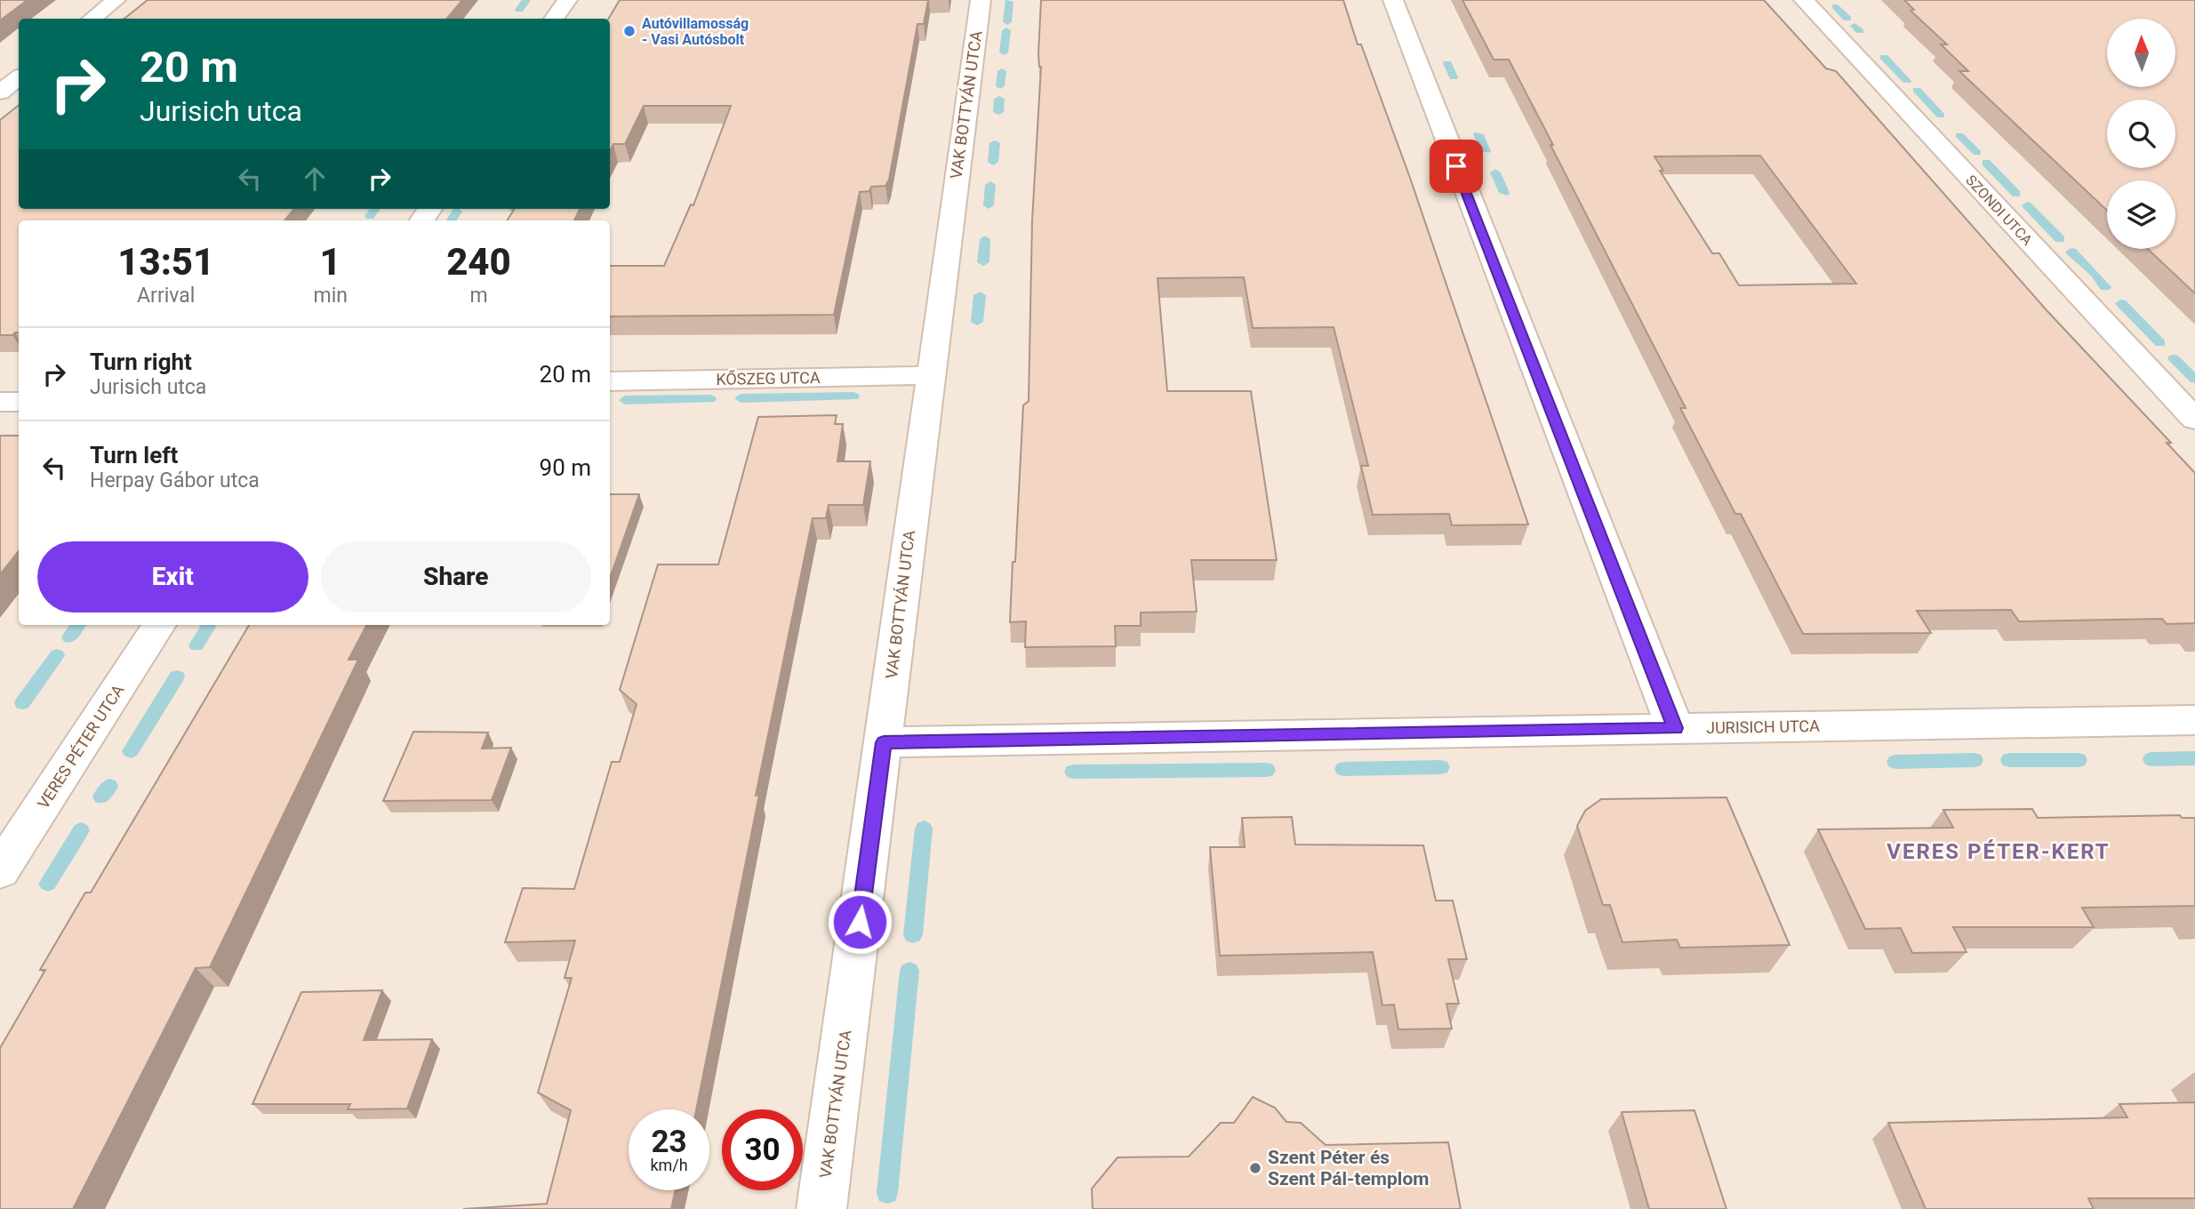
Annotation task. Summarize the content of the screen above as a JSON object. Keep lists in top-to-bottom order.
{
  "streets": {
    "street": [
      "VAK BOTTYÁN UTCA",
      "SZONDI UTCA",
      "KŐSZEG UTCA",
      "JURISICH UTCA",
      "VERES PÉTER UTCA"
    ]
  },
  "crossings": [
    ["VAK BOTTYÁN UTCA", "KŐSZEG UTCA"],
    ["VAK BOTTYÁN UTCA", "JURISICH UTCA"]
  ],
  "districts": ["VERES PÉTER-KERT"],
  "places": ["Autóvillamosság - Vasi Autósbolt", "Szent Péter és Szent Pál-templom"],
  "north": "top",
  "page": {
    "turn": ["20 m", "Jurisich utca"],
    "eta": [
      "13:51",
      "Arrival",
      "1",
      "min",
      "240",
      "m"
    ],
    "list": [
      {
        "name": "Turn right",
        "note": "Jurisich utca",
        "value": "20 m"
      },
      {
        "name": "Turn left",
        "note": "Herpay Gábor utca",
        "value": "90 m"
      }
    ],
    "buttons": ["Exit", "Share"],
    "speed": "23 km/h",
    "limit": "30"
  }
}
